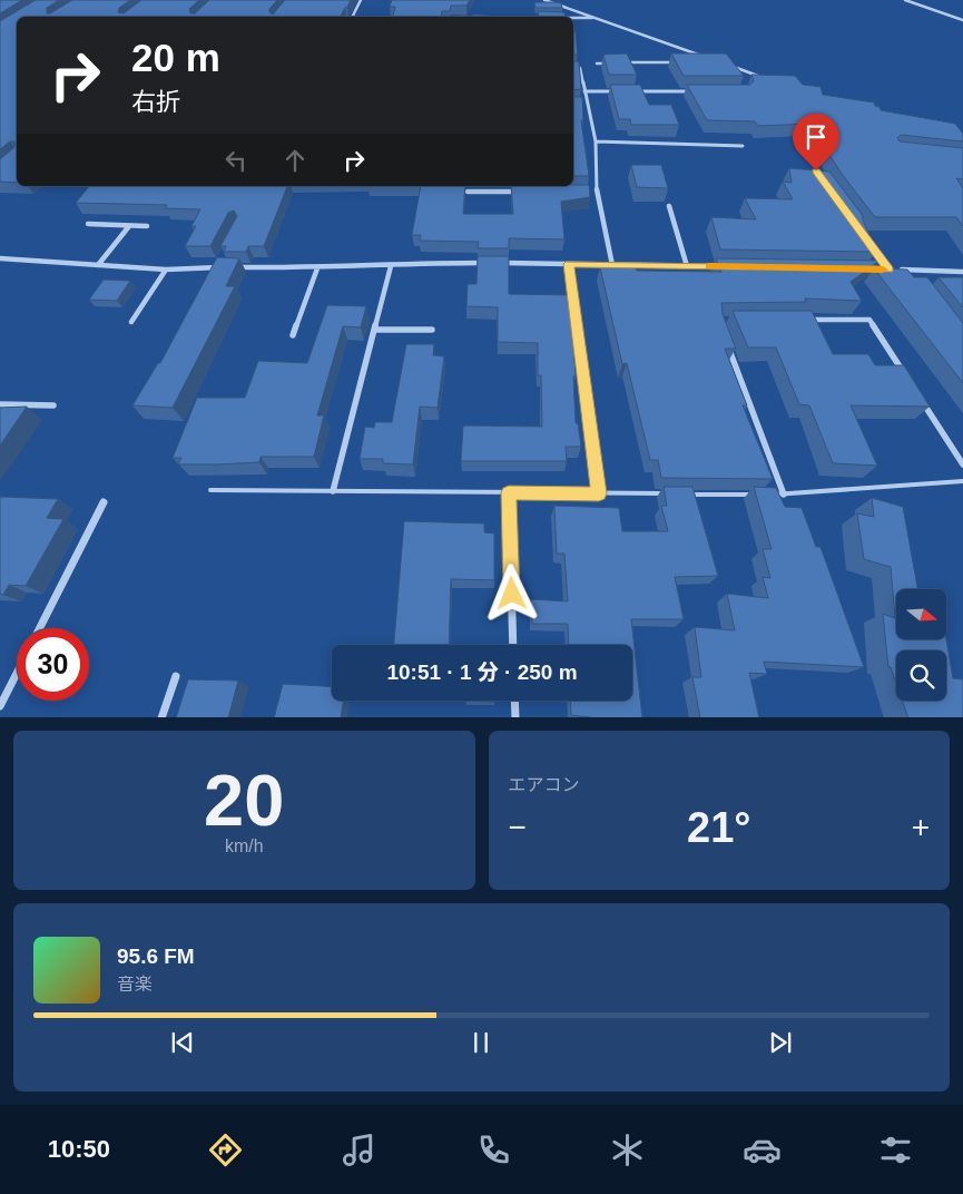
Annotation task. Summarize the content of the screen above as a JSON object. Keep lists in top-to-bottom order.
{
  "north": "right",
  "page": {
    "turn": ["20 m", "右折"],
    "limit": "30",
    "trip": "10:51 · 1 分 · 250 m",
    "tile": [
      ["20", "km/h"],
      "エアコン"
    ],
    "heat": ["−", "21°", "+"],
    "song": ["95.6 FM", "音楽"],
    "tabs": "10:50"
  }
}
